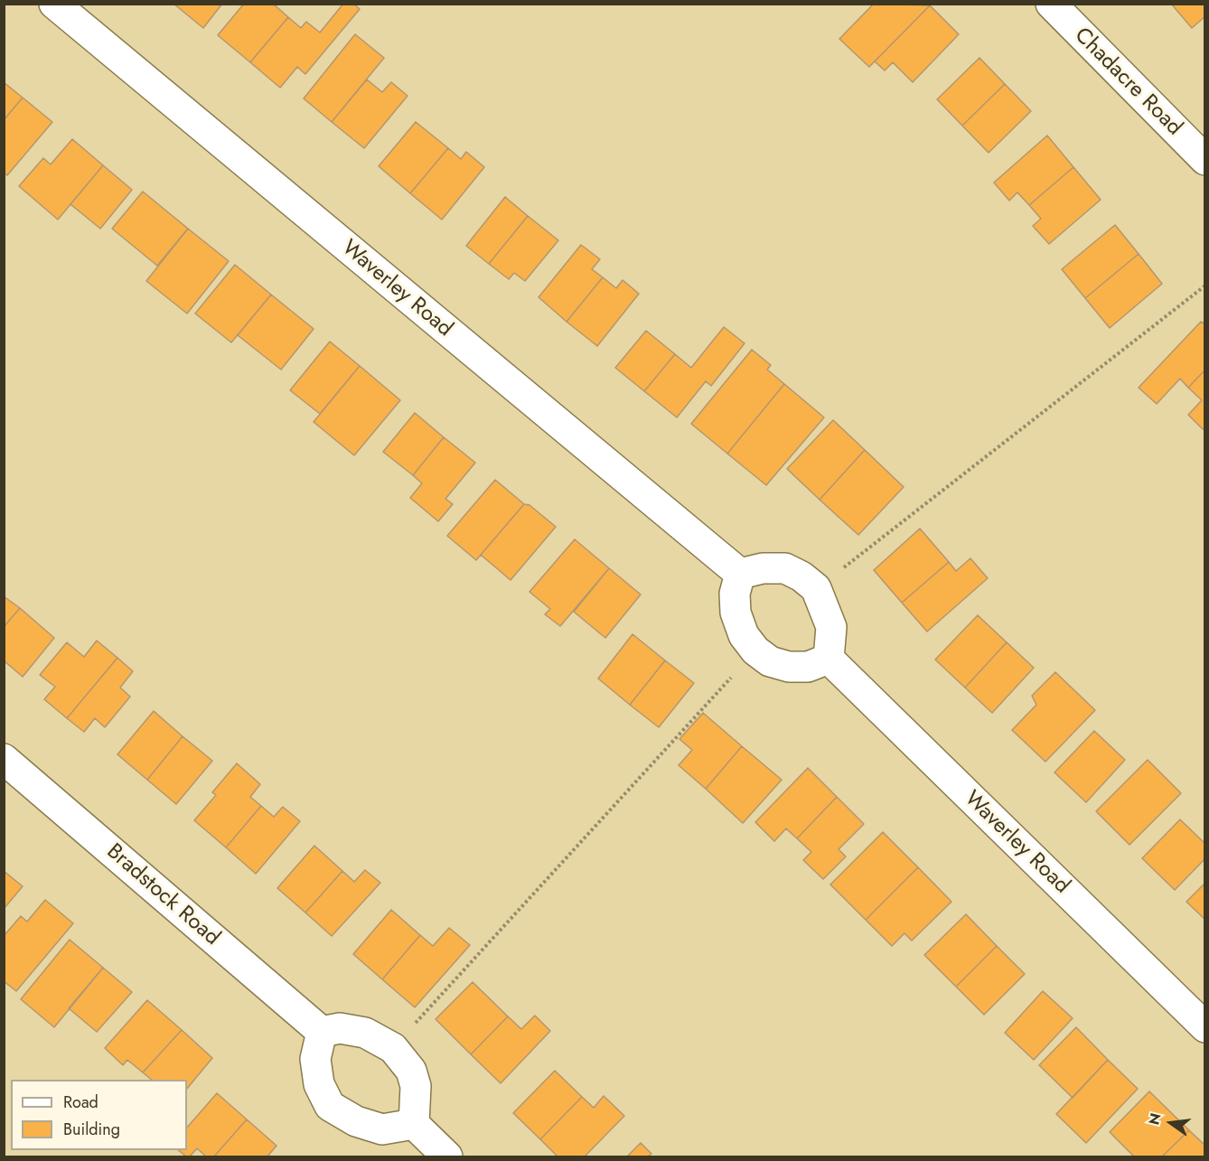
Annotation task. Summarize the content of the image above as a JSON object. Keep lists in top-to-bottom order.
{
  "streets": {
    "street": ["Chadacre Road", "Waverley Road", "Bradstock Road"]
  },
  "legend": ["Road", "Building"],
  "north": "left"
}
